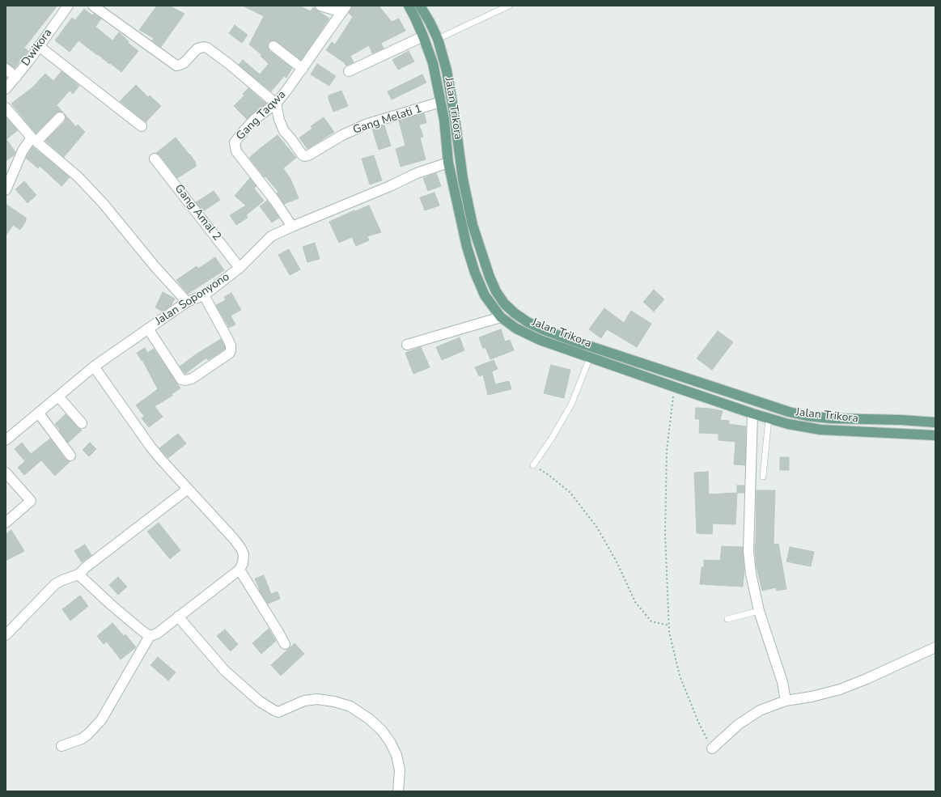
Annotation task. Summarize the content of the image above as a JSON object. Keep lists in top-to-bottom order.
{
  "streets": {
    "main road": ["Jalan Trikora"],
    "street": [
      "Dwikora",
      "Gang Taqwa",
      "Gang Melati 1",
      "Gang Amal 2",
      "Jalan Soponyono"
    ]
  },
  "crossings": [
    ["Jalan Trikora", "Gang Melati 1"],
    ["Jalan Trikora", "Jalan Soponyono"],
    ["Gang Taqwa", "Gang Melati 1"],
    ["Gang Taqwa", "Jalan Soponyono"],
    ["Gang Amal 2", "Jalan Soponyono"]
  ]
}
